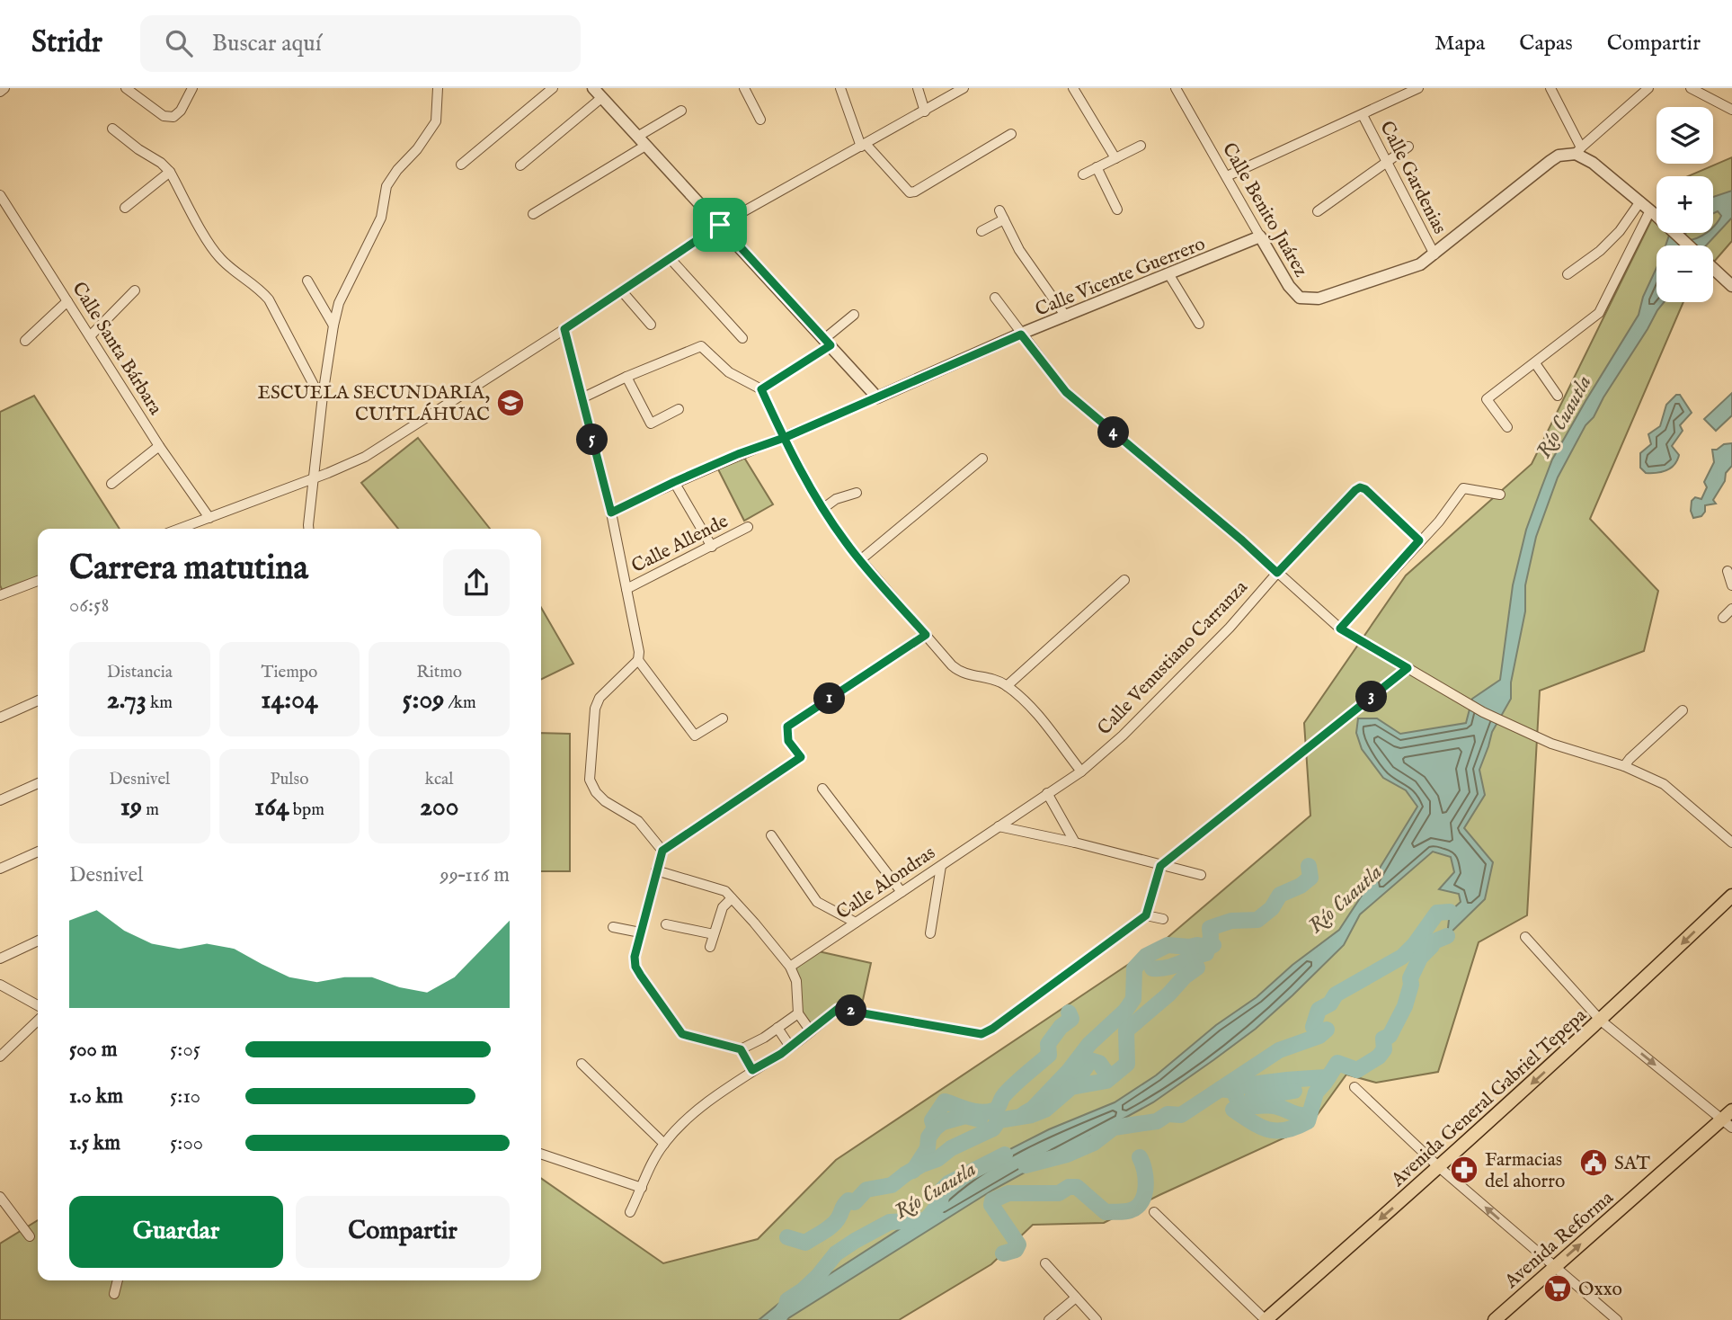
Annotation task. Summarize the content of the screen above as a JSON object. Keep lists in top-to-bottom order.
{
  "streets": {
    "main road": ["Avenida General Gabriel Tepepa", "Avenida Reforma"],
    "street": [
      "Calle Gardenias",
      "Calle Benito Juárez",
      "Calle Vicente Guerrero",
      "Calle Santa Bárbara",
      "Calle Allende",
      "Calle Venustiano Carranza",
      "Calle Alondras"
    ]
  },
  "crossings": [
    ["Calle Gardenias", "Calle Benito Juárez"],
    ["Calle Benito Juárez", "Calle Vicente Guerrero"],
    ["Calle Venustiano Carranza", "Calle Alondras"]
  ],
  "one_way": ["Avenida General Gabriel Tepepa", "Avenida Reforma"],
  "water": ["Río Cuautla"],
  "places": {
    "school or university": ["ESCUELA SECUNDARIA, CUITLÁHUAC"],
    "public building": ["SAT"],
    "pharmacy": ["Farmacias del ahorro"],
    "supermarket": ["Oxxo"]
  },
  "page": {
    "header": "Stridr",
    "search": "Buscar aquí",
    "nav": ["Mapa", "Capas", "Compartir"],
    "map_buttons": ["+", "−"],
    "pins": [
      "4",
      "5",
      "3",
      "1",
      "2"
    ],
    "heading": ["Carrera matutina", "06:58"],
    "stats": [
      ["Distancia", "2.73 km"],
      ["Tiempo", "14:04"],
      ["Ritmo", "5:09 /km"],
      ["Desnivel", "19 m"],
      ["Pulso", "164 bpm"],
      ["kcal", "200"]
    ],
    "chart": ["Desnivel", "99–116 m"],
    "list": [
      {
        "name": "500 m",
        "note": "5:05"
      },
      {
        "name": "1.0 km",
        "note": "5:10"
      },
      {
        "name": "1.5 km",
        "note": "5:00"
      }
    ],
    "buttons": ["Guardar", "Compartir"]
  }
}
